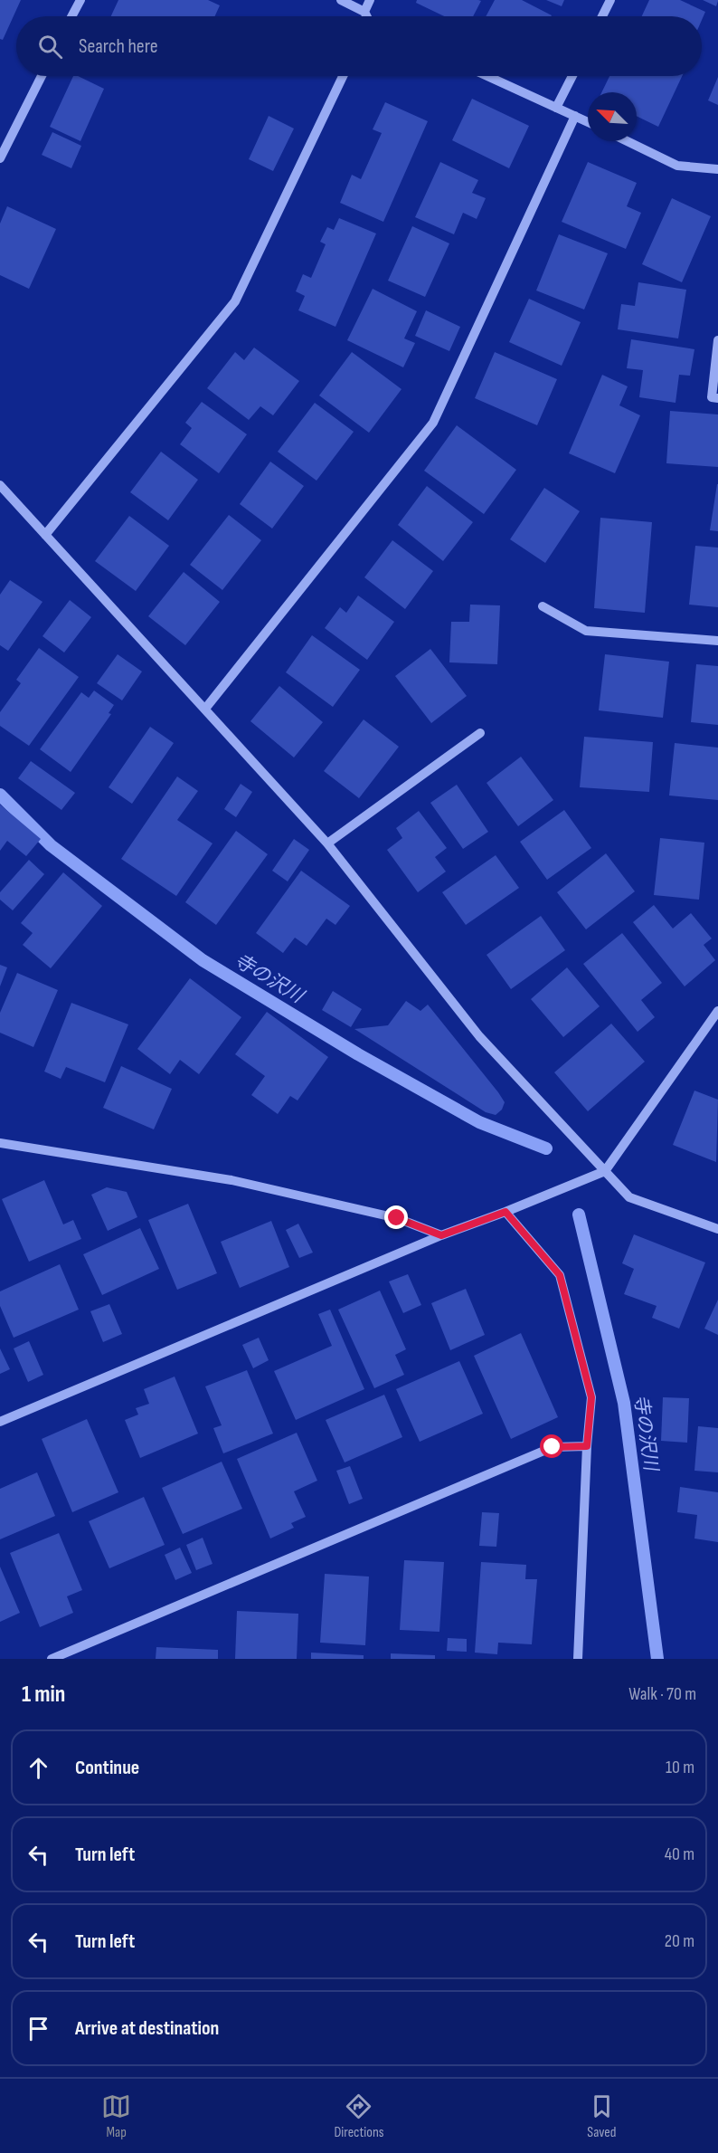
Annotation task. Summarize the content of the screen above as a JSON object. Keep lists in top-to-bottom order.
{
  "water": ["寺の沢川"],
  "north": "top left",
  "page": {
    "search": "Search here",
    "heading": ["1 min", "Walk · 70 m"],
    "list": [
      ["Continue", "10 m"],
      ["Turn left", "40 m"],
      ["Turn left", "20 m"],
      "Arrive at destination"
    ],
    "nav": ["Map", "Directions", "Saved"]
  }
}
